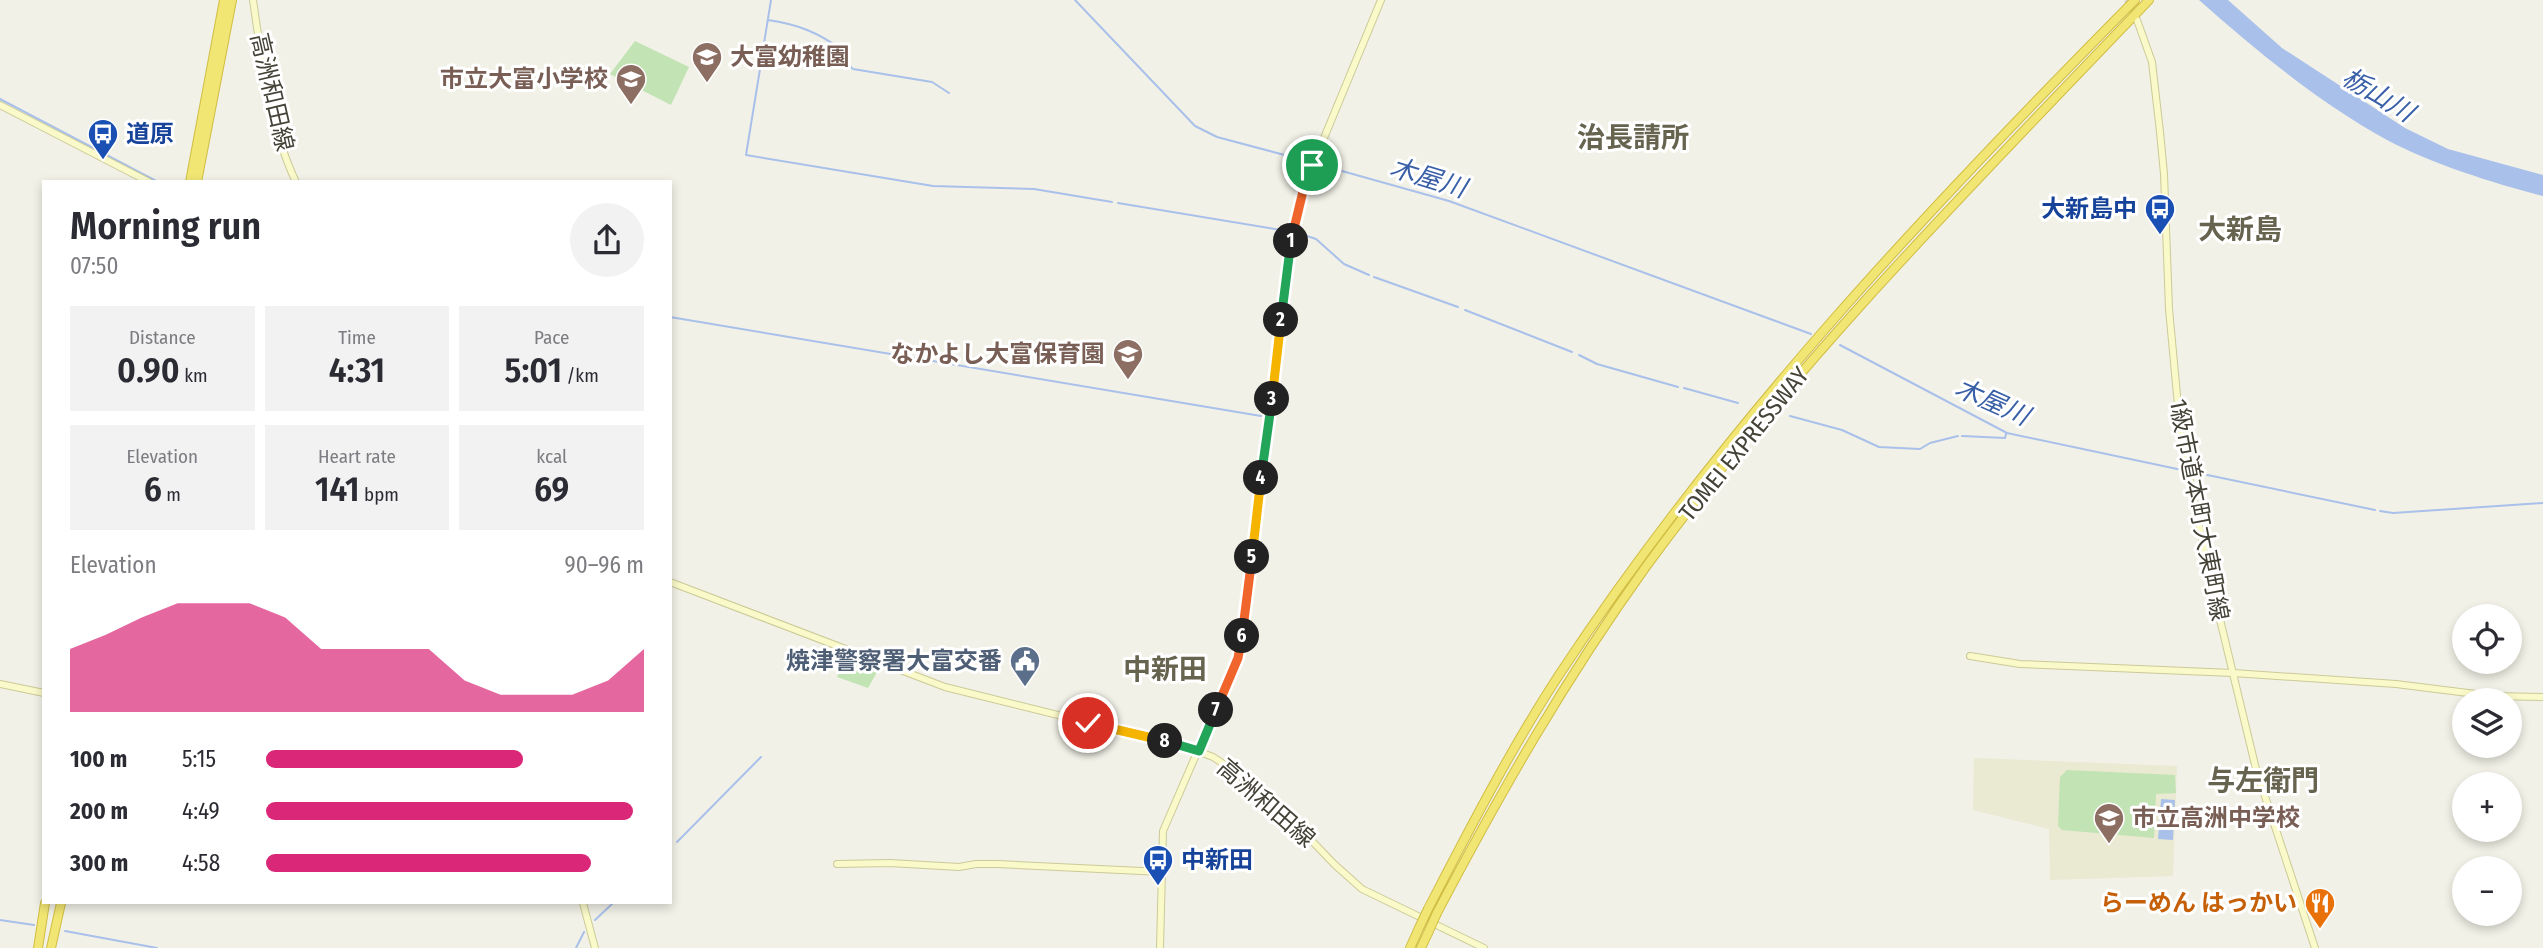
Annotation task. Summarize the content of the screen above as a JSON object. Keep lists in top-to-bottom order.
{
  "streets": {
    "highway": ["TOMEI EXPRESSWAY"],
    "street": ["高洲和田線", "1級市道本町大東町線"]
  },
  "districts": [
    "治長請所",
    "大新島",
    "中新田",
    "与左衛門"
  ],
  "water": ["栃山川", "木屋川"],
  "places": {
    "school or university": [
      "大富幼稚園",
      "市立大富小学校",
      "なかよし大富保育園",
      "市立高洲中学校"
    ],
    "bus stop": ["道原", "大新島中", "中新田"],
    "public building": ["焼津警察署大富交番"],
    "restaurant": ["らーめん はっかい"]
  },
  "page": {
    "heading": ["Morning run", "07:50"],
    "pins": [
      "1",
      "2",
      "3",
      "4",
      "5",
      "6",
      "7",
      "8"
    ],
    "stats": [
      ["Distance", "0.90 km"],
      ["Time", "4:31"],
      ["Pace", "5:01 /km"],
      ["Elevation", "6 m"],
      ["Heart rate", "141 bpm"],
      ["kcal", "69"]
    ],
    "chart": ["Elevation", "90–96 m"],
    "map_buttons": ["+", "−"],
    "list": [
      {
        "name": "100 m",
        "note": "5:15"
      },
      {
        "name": "200 m",
        "note": "4:49"
      },
      {
        "name": "300 m",
        "note": "4:58"
      }
    ]
  }
}
